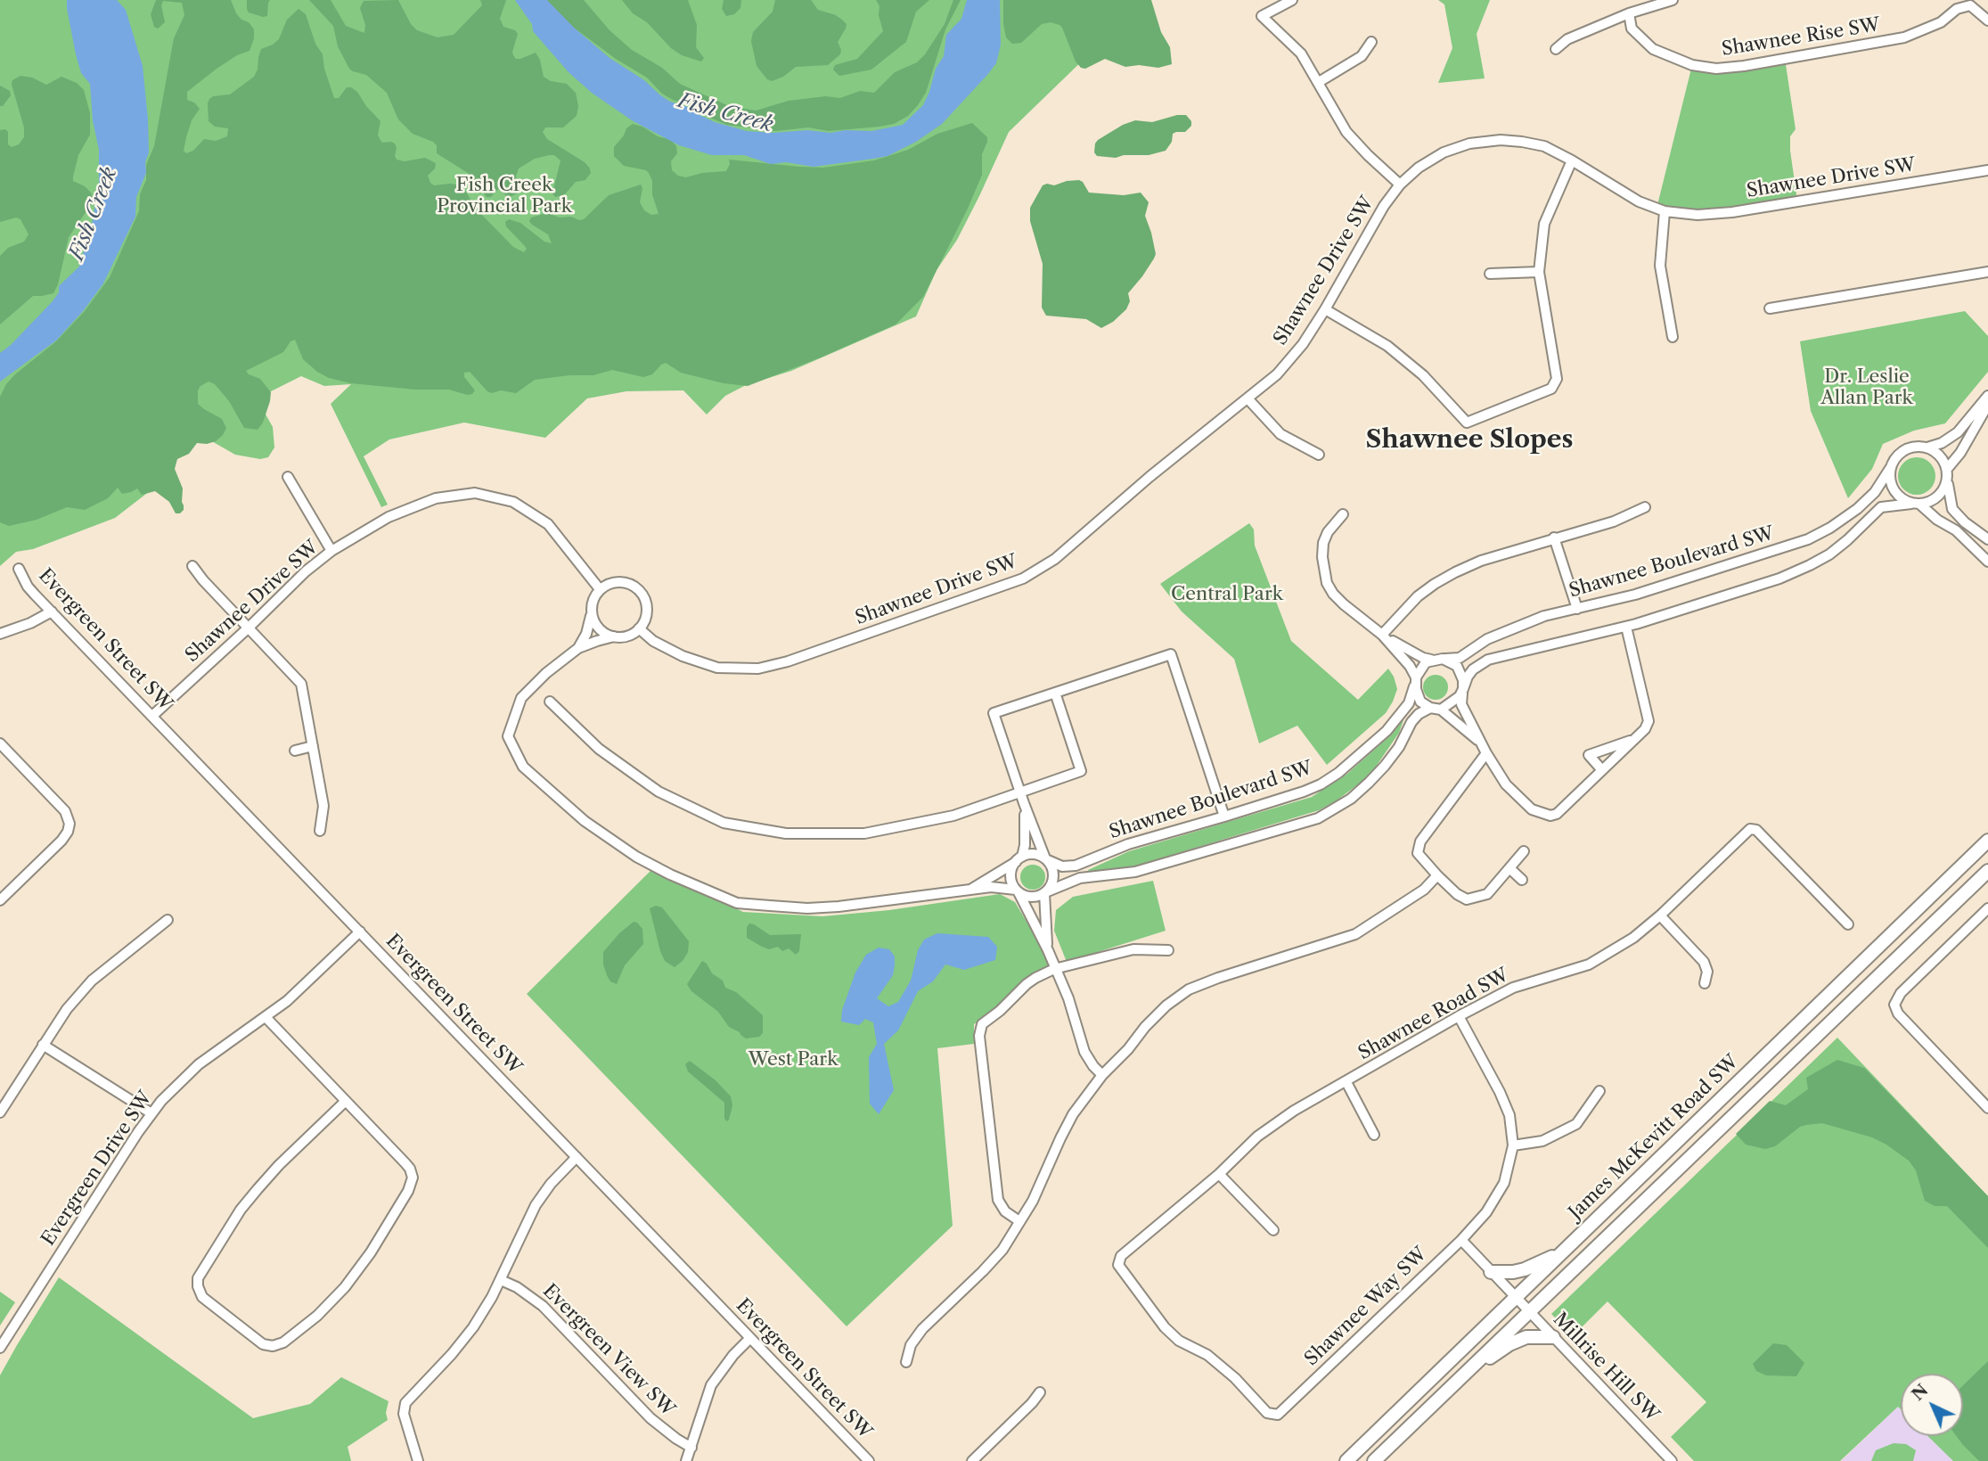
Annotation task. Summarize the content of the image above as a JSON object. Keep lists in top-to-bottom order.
{
  "streets": {
    "main road": ["James McKevitt Road SW"],
    "street": [
      "Shawnee Rise SW",
      "Shawnee Drive SW",
      "Shawnee Boulevard SW",
      "Evergreen Street SW",
      "Shawnee Road SW",
      "Evergreen Drive SW",
      "Shawnee Way SW",
      "Evergreen View SW",
      "Millrise Hill SW"
    ]
  },
  "crossings": [
    ["Shawnee Drive SW", "Evergreen Street SW"],
    ["Evergreen Street SW", "Evergreen Drive SW"],
    ["Shawnee Road SW", "Shawnee Way SW"],
    ["James McKevitt Road SW", "Millrise Hill SW"],
    ["Shawnee Way SW", "Millrise Hill SW"]
  ],
  "districts": ["Shawnee Slopes"],
  "water": ["Fish Creek"],
  "parks": [
    "Fish Creek Provincial Park",
    "Dr. Leslie Allan Park",
    "Central Park",
    "West Park"
  ],
  "north": "top left"
}
